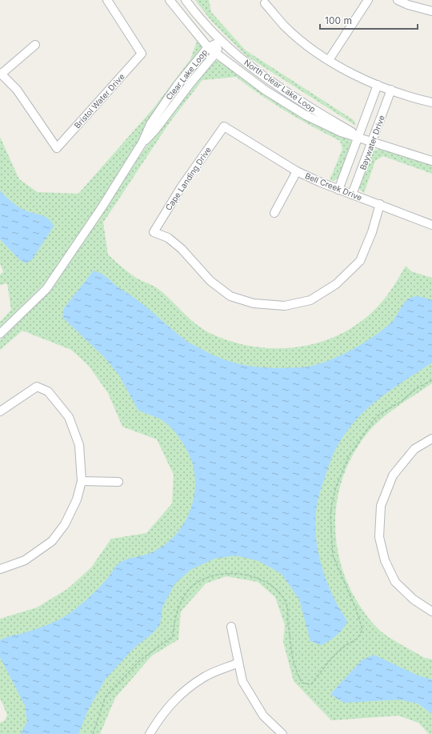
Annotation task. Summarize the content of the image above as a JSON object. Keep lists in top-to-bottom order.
{
  "streets": {
    "street": [
      "Clear Lake Loop",
      "North Clear Lake Loop",
      "Bristol Water Drive",
      "Baywater Drive",
      "Cape Landing Drive",
      "Bell Creek Drive"
    ]
  },
  "crossings": [
    ["Clear Lake Loop", "North Clear Lake Loop"],
    ["North Clear Lake Loop", "Baywater Drive"],
    ["Baywater Drive", "Bell Creek Drive"],
    ["Cape Landing Drive", "Bell Creek Drive"]
  ],
  "scale_bar": "100 m"
}
